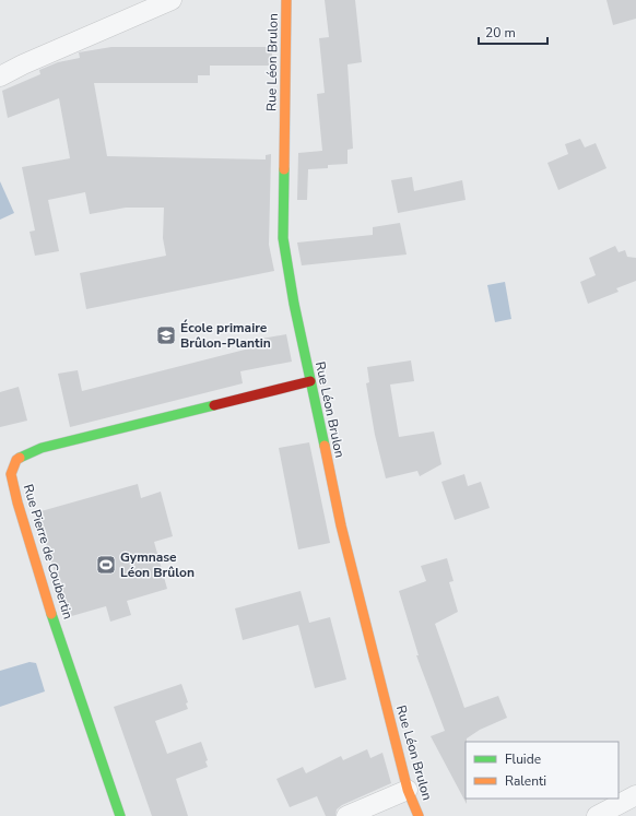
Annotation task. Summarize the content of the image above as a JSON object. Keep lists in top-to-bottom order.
{
  "streets": {
    "street": ["Rue Léon Brulon", "Rue Pierre de Coubertin"]
  },
  "crossings": [
    ["Rue Léon Brulon", "Rue Pierre de Coubertin"]
  ],
  "places": {
    "school or university": ["École primaire Brûlon-Plantin"],
    "sports": ["Gymnase Léon Brûlon"]
  },
  "legend": ["Fluide", "Ralenti"],
  "scale_bar": "20 m"
}
